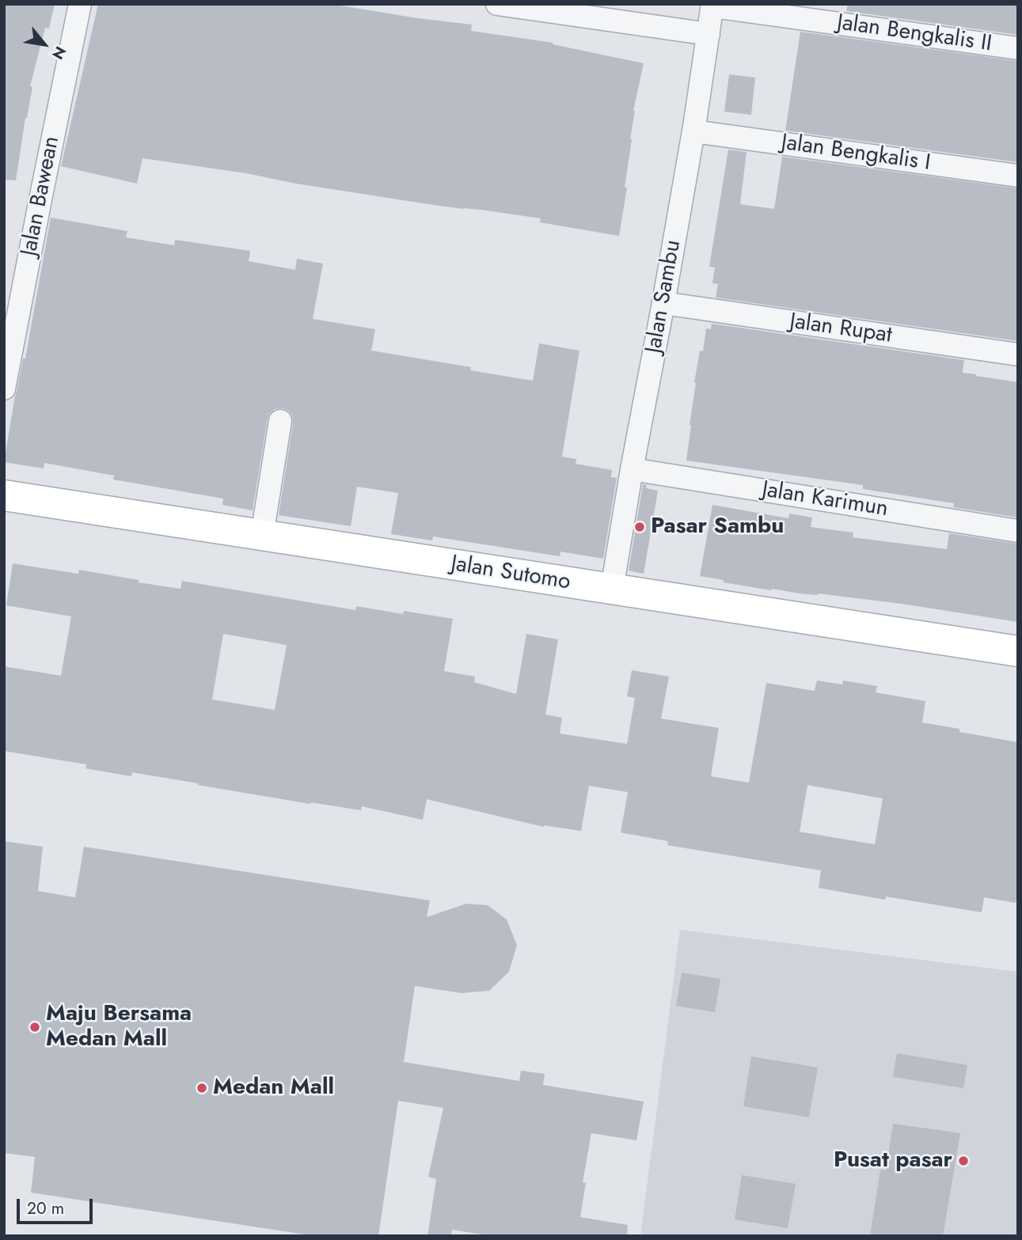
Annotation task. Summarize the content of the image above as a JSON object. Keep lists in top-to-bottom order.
{
  "streets": {
    "main road": ["Jalan Sutomo"],
    "street": [
      "Jalan Bengkalis II",
      "Jalan Bengkalis I",
      "Jalan Bawean",
      "Jalan Sambu",
      "Jalan Rupat",
      "Jalan Karimun"
    ]
  },
  "crossings": [
    ["Jalan Bengkalis II", "Jalan Sambu"],
    ["Jalan Bengkalis I", "Jalan Sambu"],
    ["Jalan Sambu", "Jalan Rupat"],
    ["Jalan Sambu", "Jalan Karimun"],
    ["Jalan Sambu", "Jalan Sutomo"]
  ],
  "places": [
    "Pasar Sambu",
    "Maju Bersama Medan Mall",
    "Medan Mall",
    "Pusat pasar"
  ],
  "scale_bar": "20 m",
  "north": "bottom right"
}
